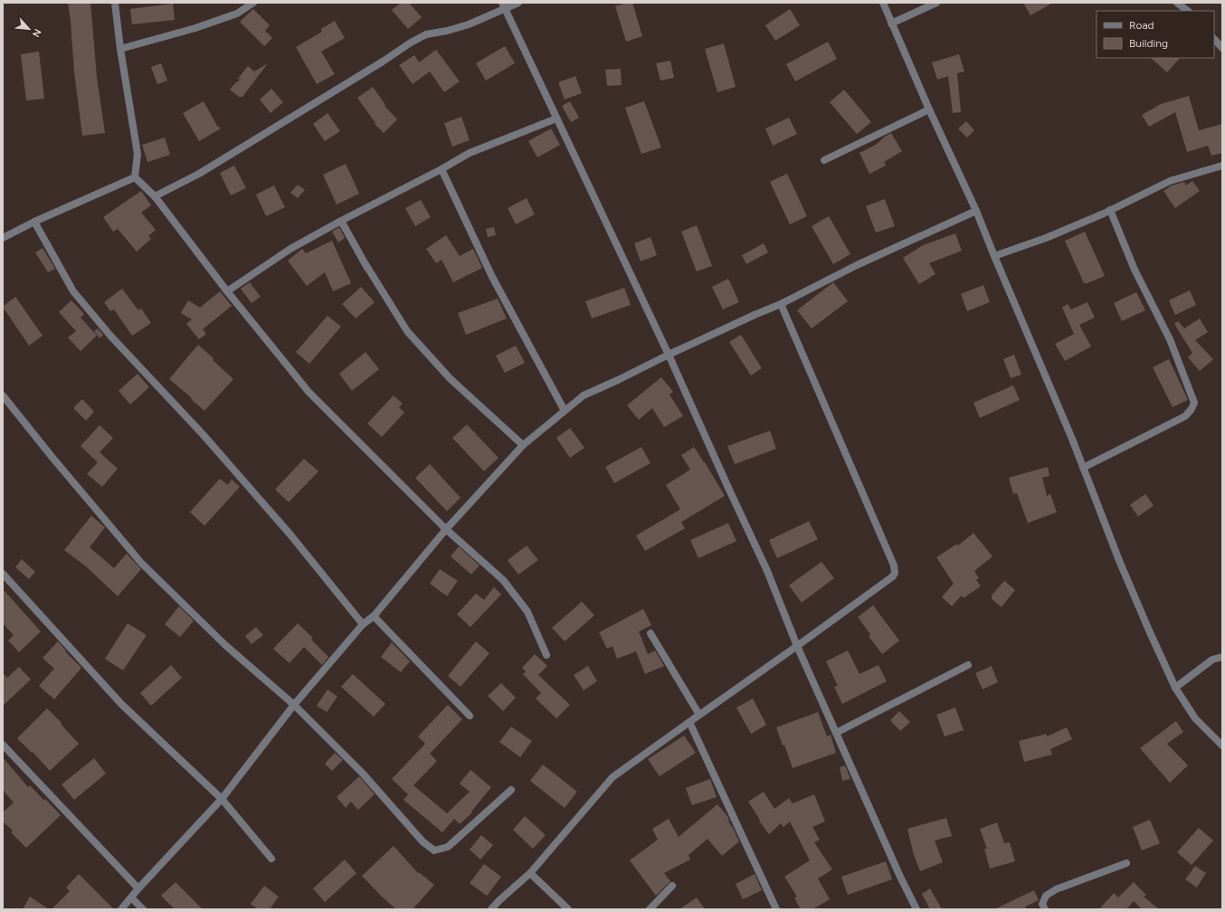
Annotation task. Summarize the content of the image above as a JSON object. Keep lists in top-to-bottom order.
{
  "legend": ["Road", "Building"],
  "north": "bottom right"
}
